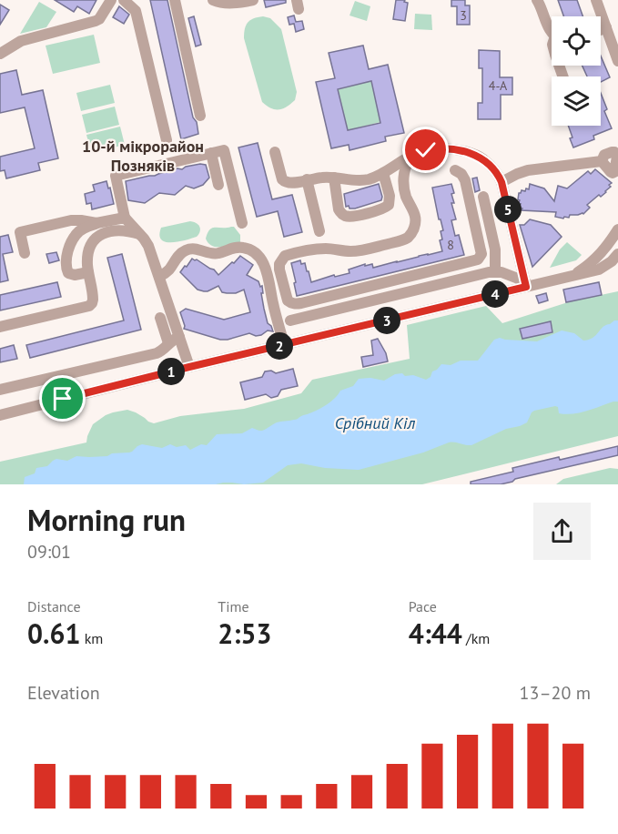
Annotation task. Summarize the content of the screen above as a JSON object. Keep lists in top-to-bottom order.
{
  "districts": ["10-й мікрорайон Позняків"],
  "water": ["Срібний Кіл"],
  "house_numbers": ["3", "4-А", "8"],
  "page": {
    "pins": [
      "5",
      "4",
      "3",
      "2",
      "1"
    ],
    "heading": ["Morning run", "09:01"],
    "stats": [
      ["Distance", "0.61 km"],
      ["Time", "2:53"],
      ["Pace", "4:44 /km"]
    ],
    "chart": ["Elevation", "13–20 m"]
  }
}
